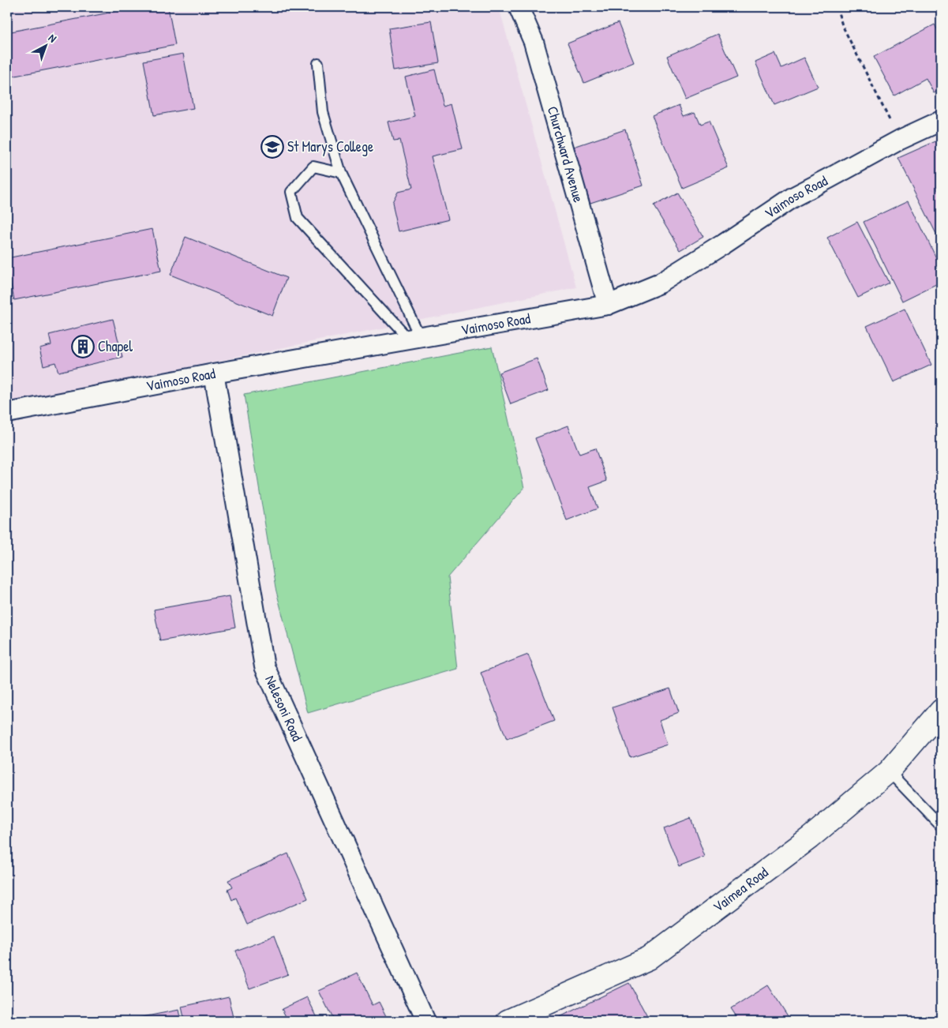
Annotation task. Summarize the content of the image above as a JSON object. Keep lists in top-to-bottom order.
{
  "streets": {
    "street": [
      "Churchward Avenue",
      "Vaimoso Road",
      "Nelesoni Road",
      "Vaimea Road"
    ]
  },
  "crossings": [
    ["Churchward Avenue", "Vaimoso Road"],
    ["Vaimoso Road", "Nelesoni Road"]
  ],
  "places": {
    "school or university": ["St Marys College"],
    "building": ["Chapel"]
  },
  "north": "top right"
}
